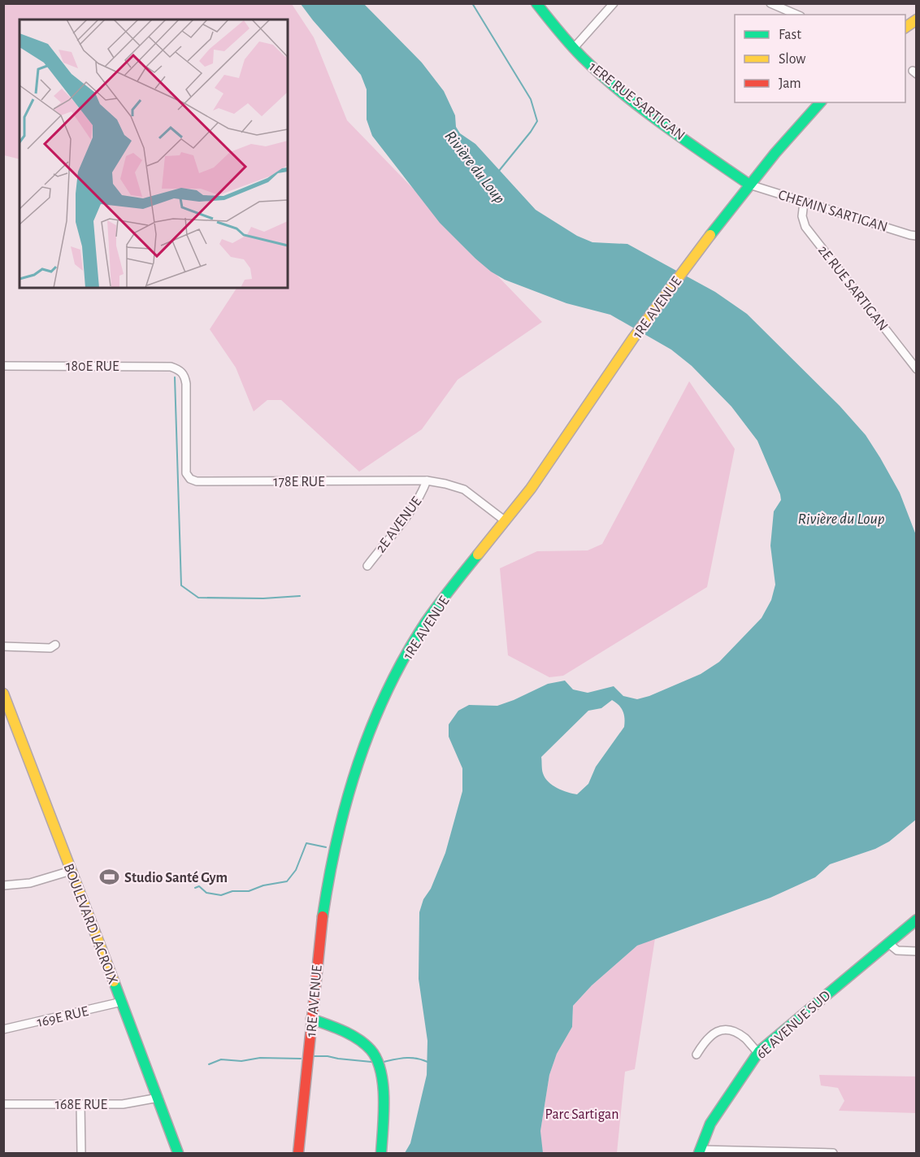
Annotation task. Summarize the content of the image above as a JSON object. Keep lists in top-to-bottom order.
{
  "streets": {
    "main road": [
      "1ERE RUE SARTIGAN",
      "1RE AVENUE",
      "BOULEVARD LACROIX",
      "6E AVENUE SUD"
    ],
    "street": [
      "CHEMIN SARTIGAN",
      "2E RUE SARTIGAN",
      "180E RUE",
      "178E RUE",
      "2E AVENUE",
      "169E RUE",
      "168E RUE"
    ]
  },
  "crossings": [
    ["1ERE RUE SARTIGAN", "CHEMIN SARTIGAN"],
    ["1ERE RUE SARTIGAN", "1RE AVENUE"],
    ["CHEMIN SARTIGAN", "2E RUE SARTIGAN"],
    ["CHEMIN SARTIGAN", "1RE AVENUE"],
    ["1RE AVENUE", "178E RUE"],
    ["180E RUE", "178E RUE"],
    ["178E RUE", "2E AVENUE"],
    ["BOULEVARD LACROIX", "169E RUE"],
    ["BOULEVARD LACROIX", "168E RUE"]
  ],
  "water": ["Rivière du Loup"],
  "parks": ["Parc Sartigan"],
  "places": {
    "sports": ["Studio Santé Gym"]
  },
  "legend": ["Fast", "Slow", "Jam"]
}
